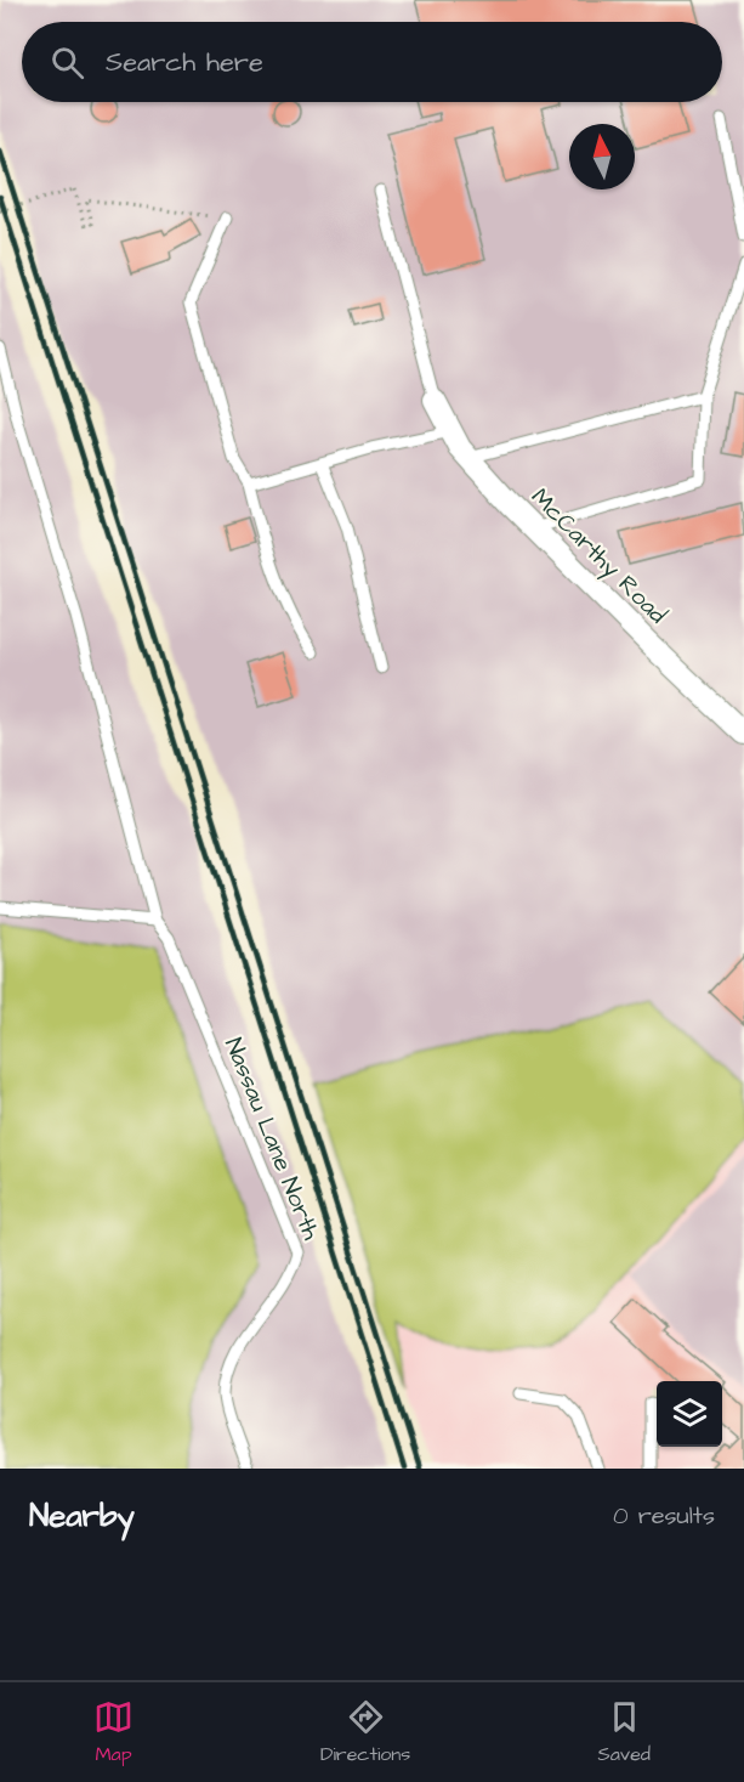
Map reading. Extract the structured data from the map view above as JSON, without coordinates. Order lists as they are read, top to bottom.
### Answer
{
  "streets": {
    "street": ["McCarthy Road"],
    "lane": ["Nassau Lane North"]
  },
  "north": "top",
  "page": {
    "search": "Search here",
    "heading": ["Nearby", "0 results"],
    "nav": ["Map", "Directions", "Saved"]
  }
}
